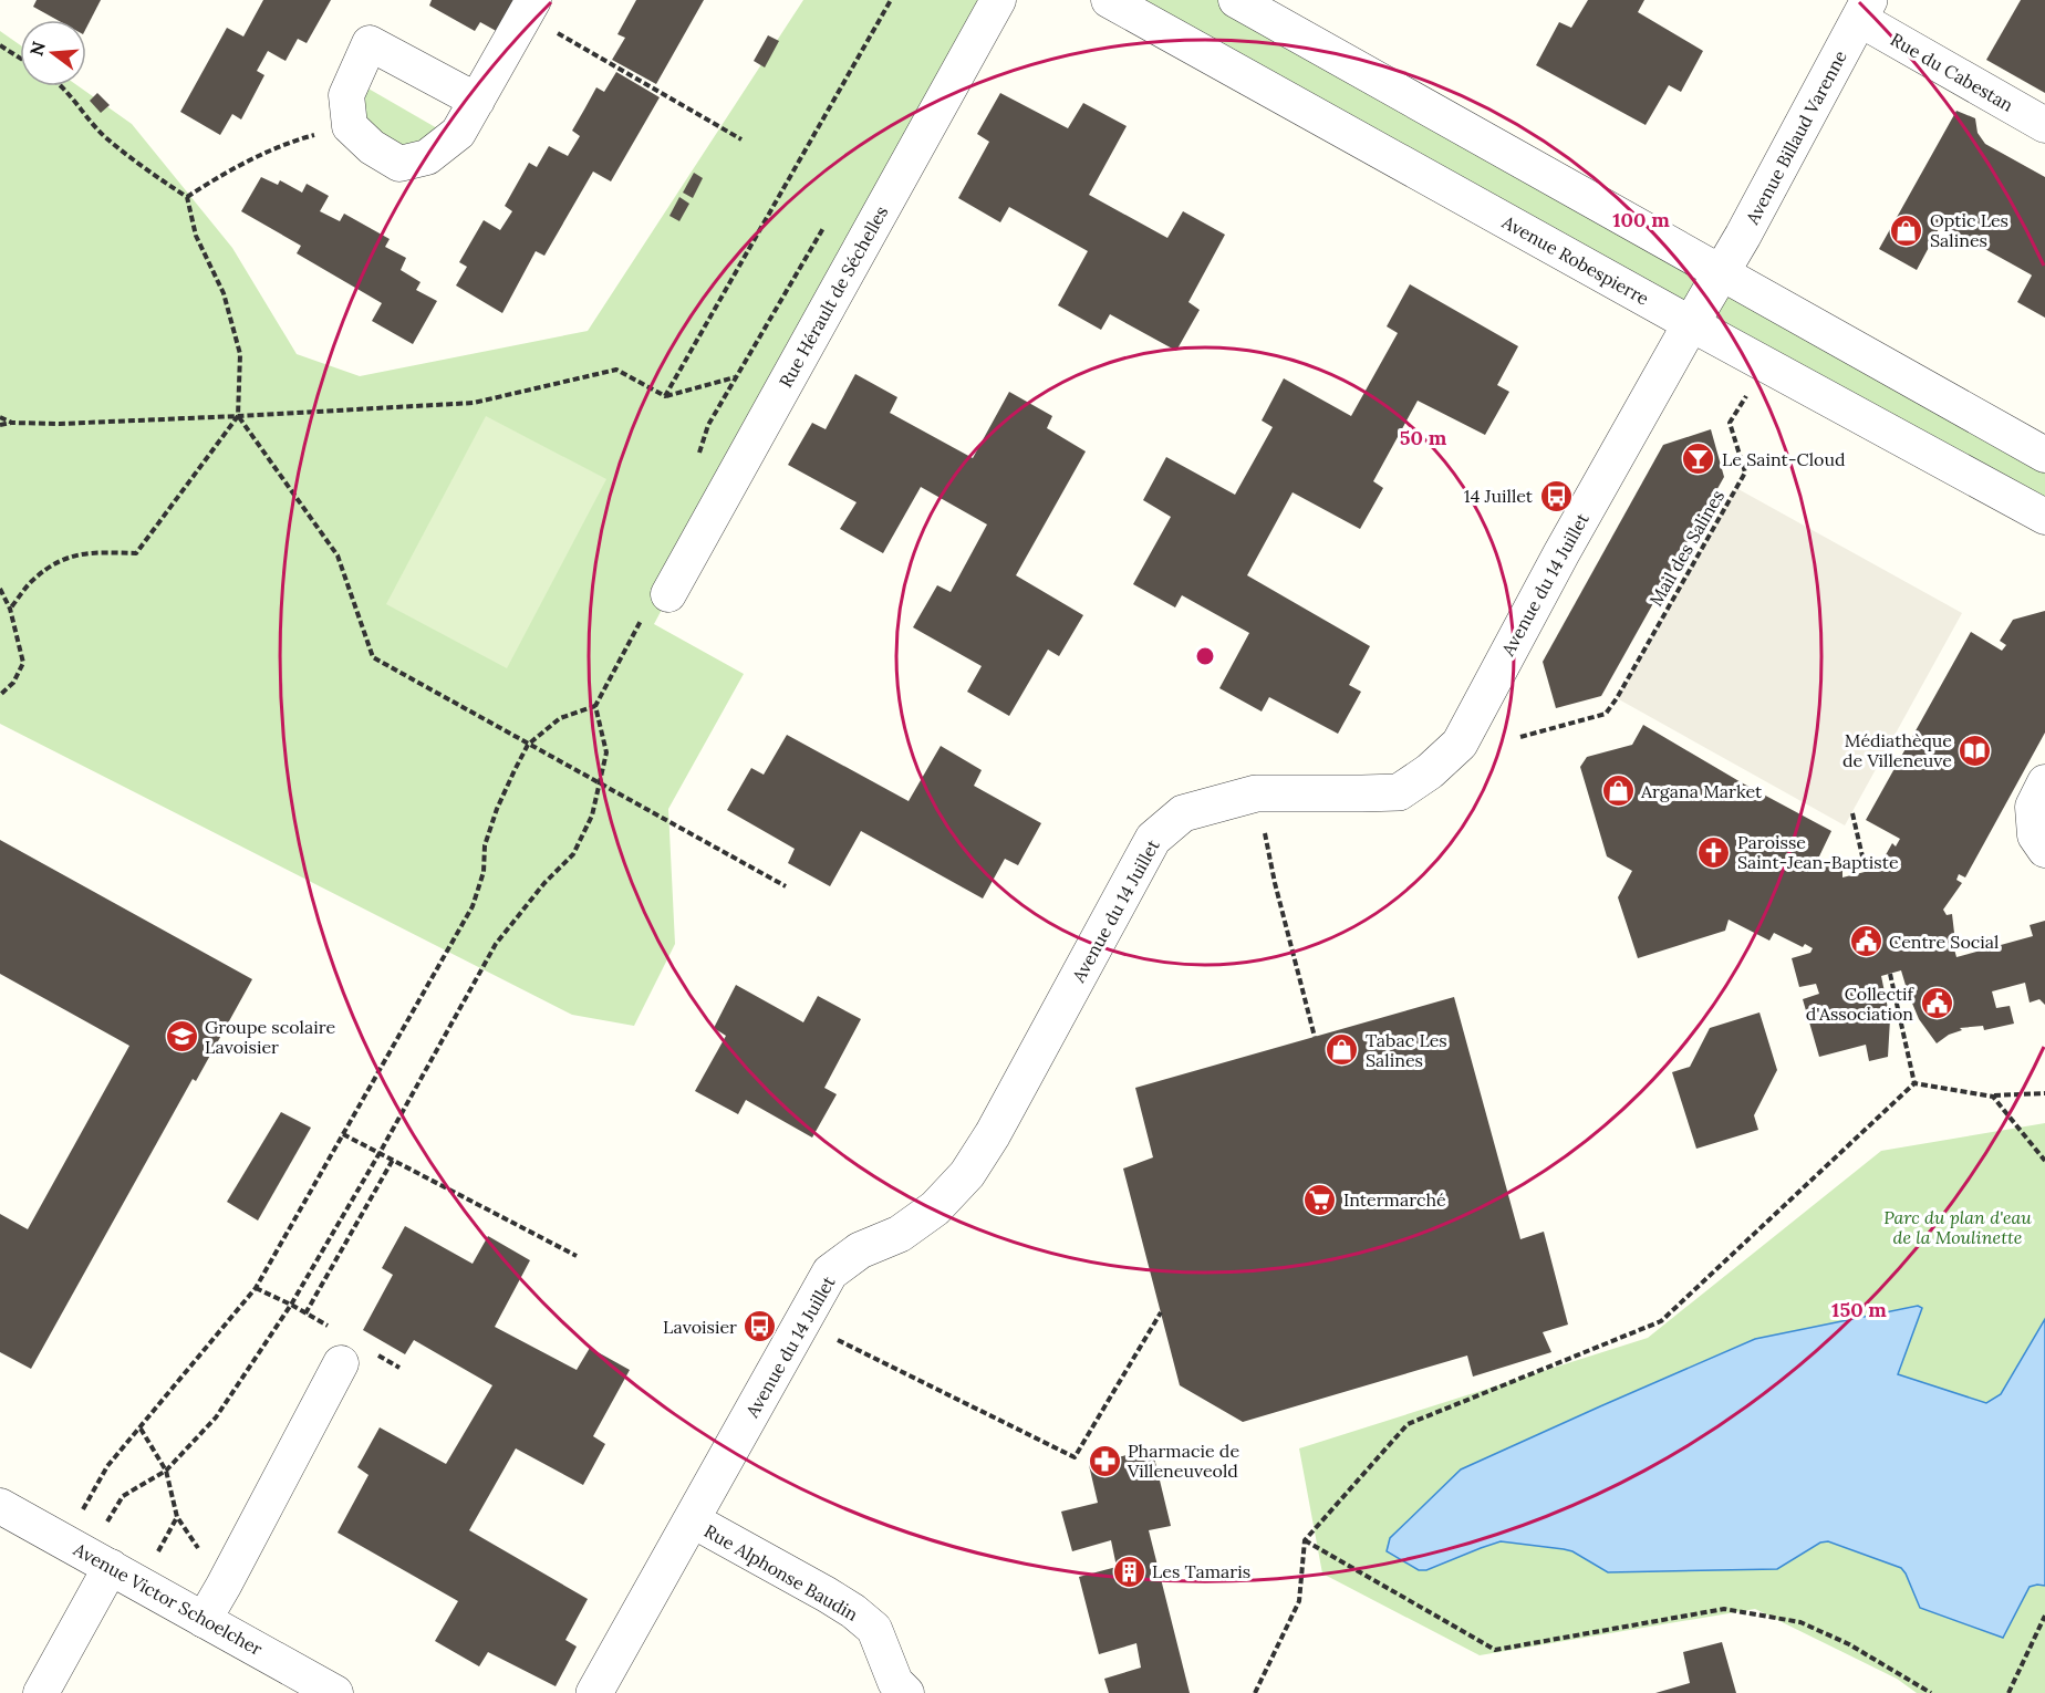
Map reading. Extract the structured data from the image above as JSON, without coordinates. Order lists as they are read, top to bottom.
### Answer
{
  "streets": {
    "street": [
      "Rue du Cabestan",
      "Avenue Billaud Varenne",
      "Avenue Robespierre",
      "Rue Hérault de Séchelles",
      "Avenue du 14 Juillet",
      "Rue Alphonse Baudin",
      "Avenue Victor Schoelcher"
    ],
    "path": ["Mail des Salines"]
  },
  "crossings": [
    ["Rue du Cabestan", "Avenue Billaud Varenne"],
    ["Avenue Billaud Varenne", "Avenue du 14 Juillet"],
    ["Avenue Robespierre", "Mail des Salines"],
    ["Avenue Robespierre", "Avenue du 14 Juillet"],
    ["Avenue du 14 Juillet", "Rue Alphonse Baudin"]
  ],
  "parks": ["Parc du plan d'eau de la Moulinette"],
  "places": {
    "shop": ["Optic Les Salines", "Argana Market", "Tabac Les Salines"],
    "bar": ["Le Saint-Cloud"],
    "bus stop": ["14 Juillet", "Lavoisier"],
    "library": ["Médiathèque de Villeneuve"],
    "church": ["Paroisse Saint-Jean-Baptiste"],
    "public building": ["Centre Social", "Collectif d'Association"],
    "school or university": ["Groupe scolaire Lavoisier"],
    "supermarket": ["Intermarché"],
    "pharmacy": ["Pharmacie de Villeneuveold"],
    "building": ["Les Tamaris"]
  },
  "north": "left",
  "rings": ["100 m", "50 m", "150 m"]
}
